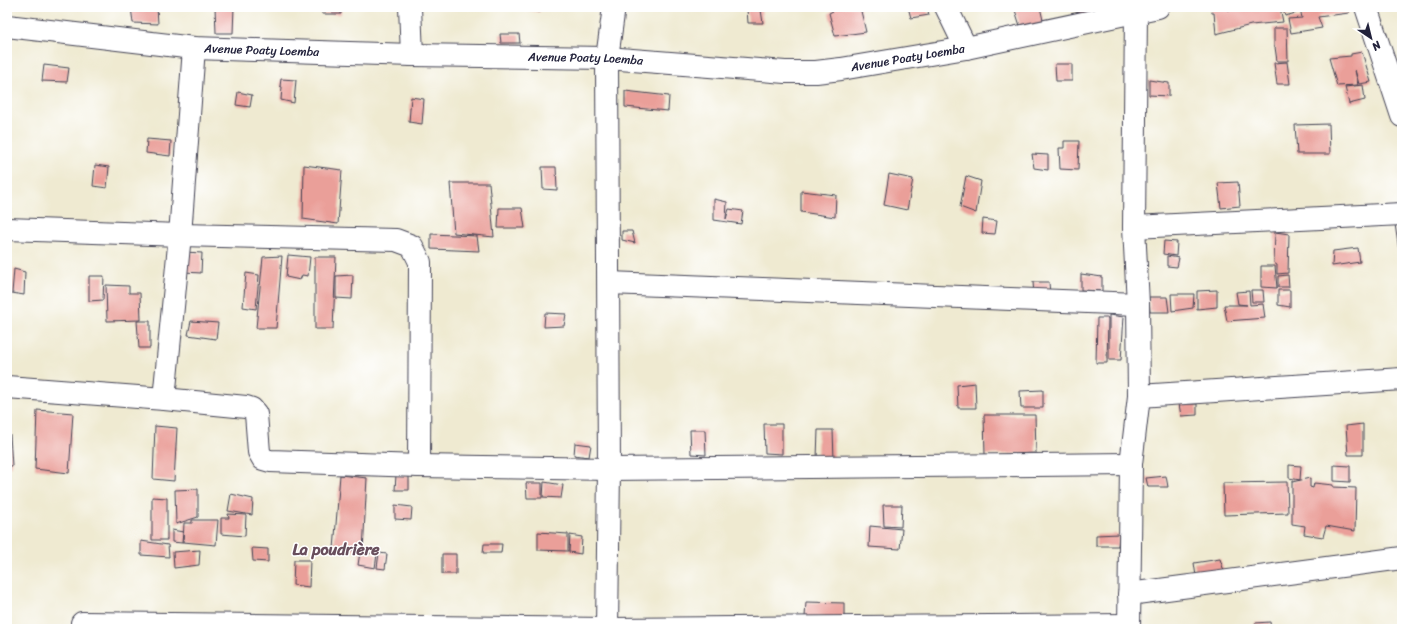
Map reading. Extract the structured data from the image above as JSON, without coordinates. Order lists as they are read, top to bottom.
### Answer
{
  "streets": {
    "street": ["Avenue Poaty Loemba"]
  },
  "districts": ["La poudrière"],
  "north": "bottom right"
}
